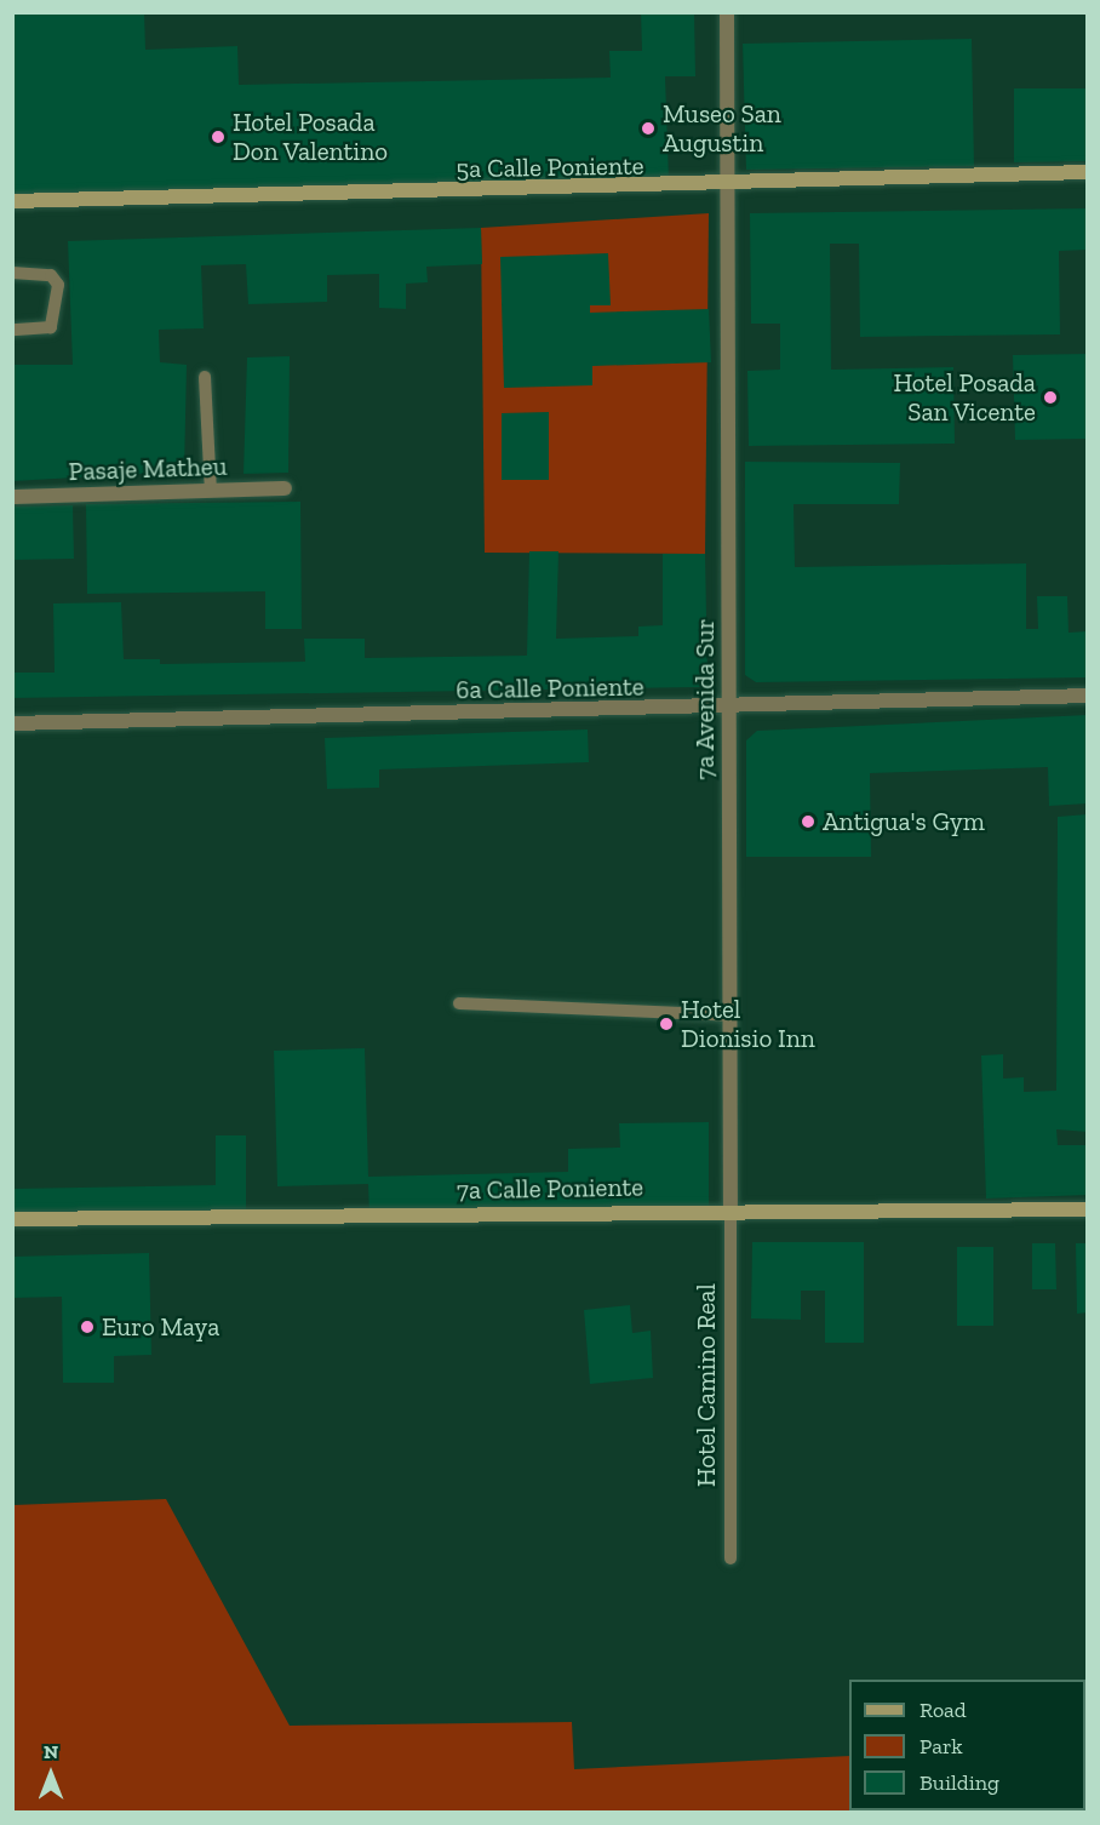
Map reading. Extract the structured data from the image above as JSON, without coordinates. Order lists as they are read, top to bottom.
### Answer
{
  "streets": {
    "main road": ["5a Calle Poniente", "7a Calle Poniente"],
    "street": ["Pasaje Matheu", "6a Calle Poniente", "7a Avenida Sur"],
    "lane": ["Hotel Camino Real"]
  },
  "crossings": [
    ["5a Calle Poniente", "7a Avenida Sur"],
    ["6a Calle Poniente", "7a Avenida Sur"],
    ["7a Avenida Sur", "7a Calle Poniente"],
    ["7a Avenida Sur", "Hotel Camino Real"],
    ["7a Calle Poniente", "Hotel Camino Real"]
  ],
  "places": [
    "Museo San Augustin",
    "Hotel Posada Don Valentino",
    "Hotel Posada San Vicente",
    "Antigua's Gym",
    "Hotel Dionisio Inn",
    "Euro Maya"
  ],
  "legend": ["Road", "Park", "Building"],
  "north": "top"
}
